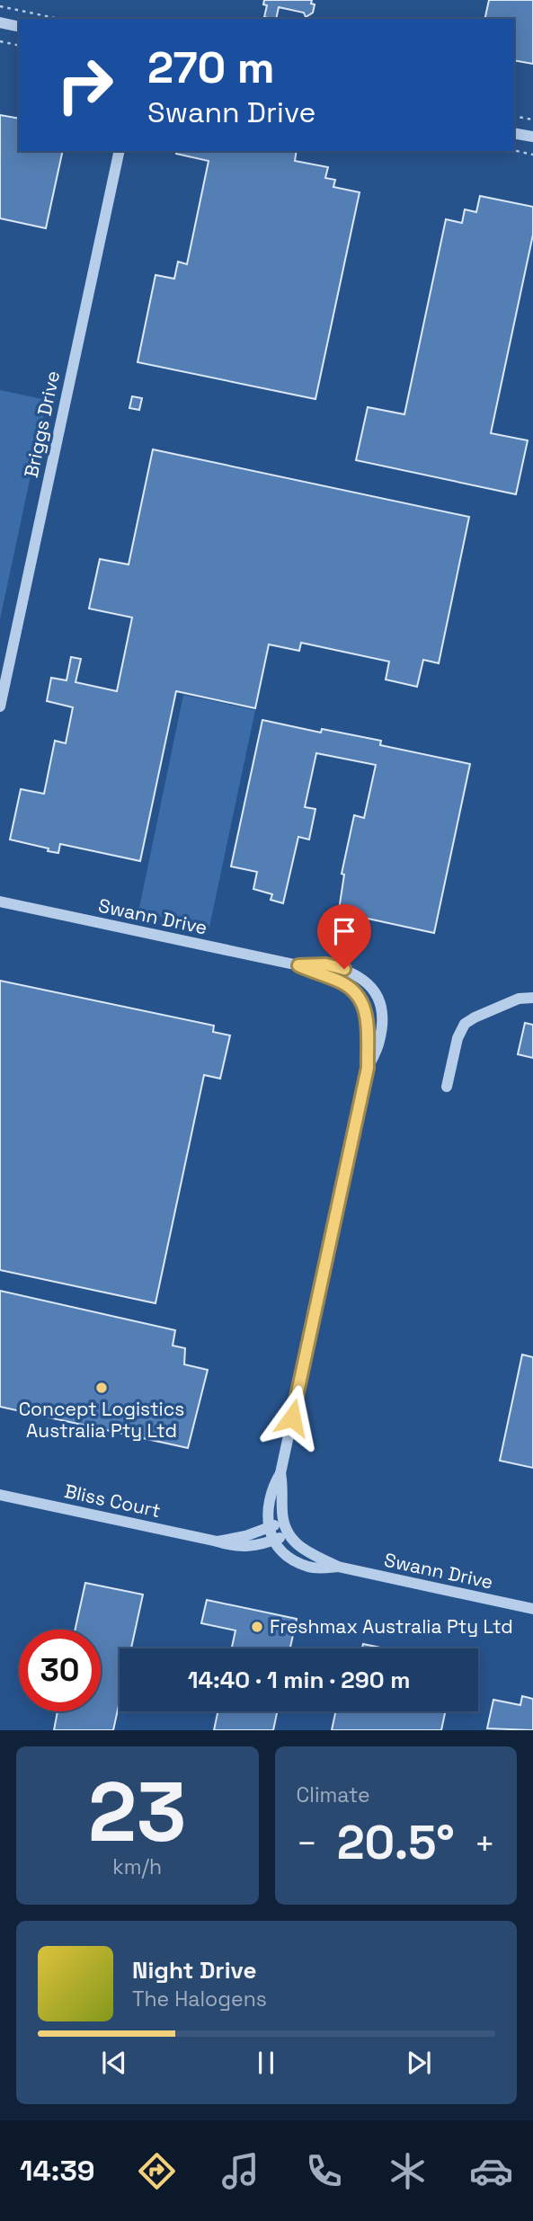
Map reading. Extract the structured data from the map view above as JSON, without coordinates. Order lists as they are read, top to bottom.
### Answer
{
  "streets": {
    "street": ["Briggs Drive", "Swann Drive", "Bliss Court"]
  },
  "crossings": [
    ["Swann Drive", "Bliss Court"]
  ],
  "places": ["Concept Logistics Australia Pty Ltd", "Freshmax Australia Pty Ltd"],
  "page": {
    "turn": ["270 m", "Swann Drive"],
    "limit": "30",
    "trip": "14:40 · 1 min · 290 m",
    "tile": [
      ["23", "km/h"],
      "Climate"
    ],
    "heat": ["−", "20.5°", "+"],
    "song": ["Night Drive", "The Halogens"],
    "tabs": "14:39"
  }
}
